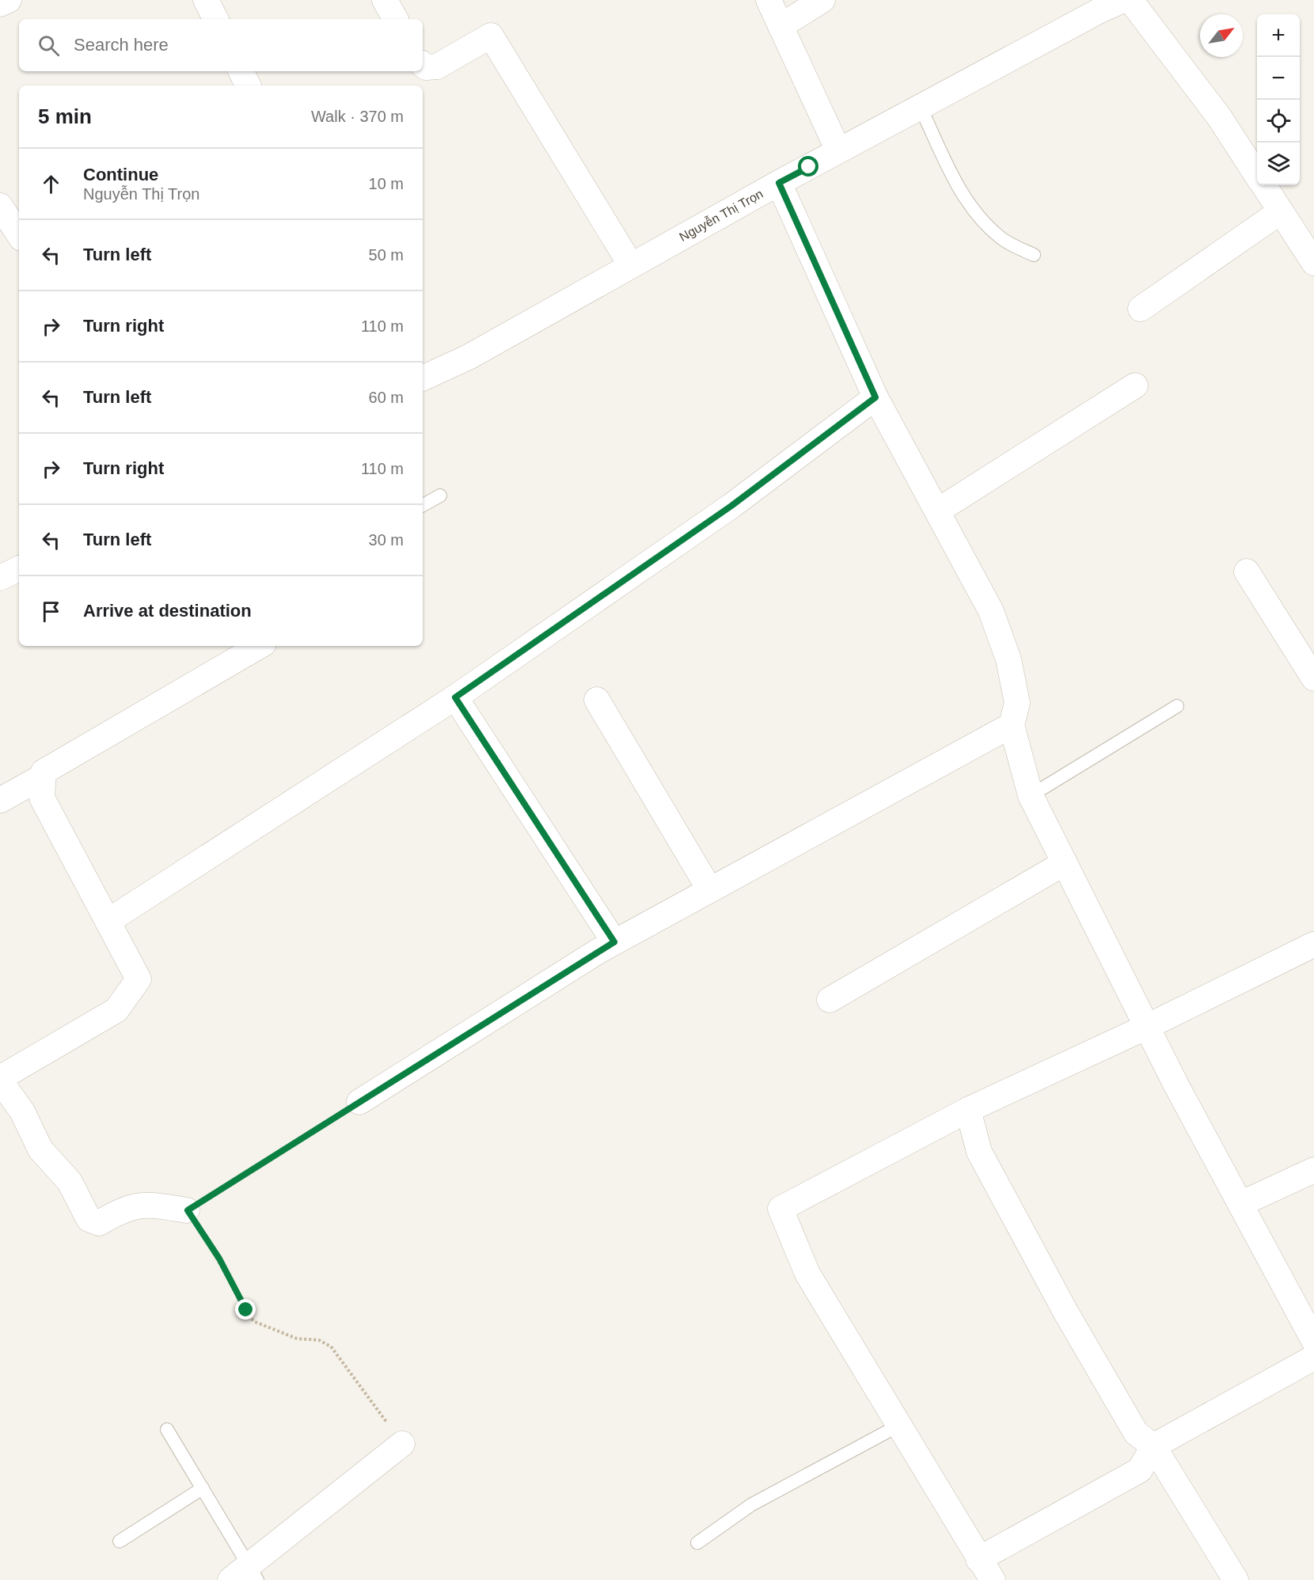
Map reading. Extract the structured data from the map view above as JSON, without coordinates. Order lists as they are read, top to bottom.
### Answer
{
  "streets": {
    "street": ["Nguyễn Thị Trọn"]
  },
  "north": "top right",
  "page": {
    "map_buttons": ["+", "−"],
    "search": "Search here",
    "heading": ["5 min", "Walk · 370 m"],
    "list": [
      ["Continue", "Nguyễn Thị Trọn", "10 m"],
      ["Turn left", "50 m"],
      ["Turn right", "110 m"],
      ["Turn left", "60 m"],
      ["Turn right", "110 m"],
      ["Turn left", "30 m"],
      "Arrive at destination"
    ]
  }
}
